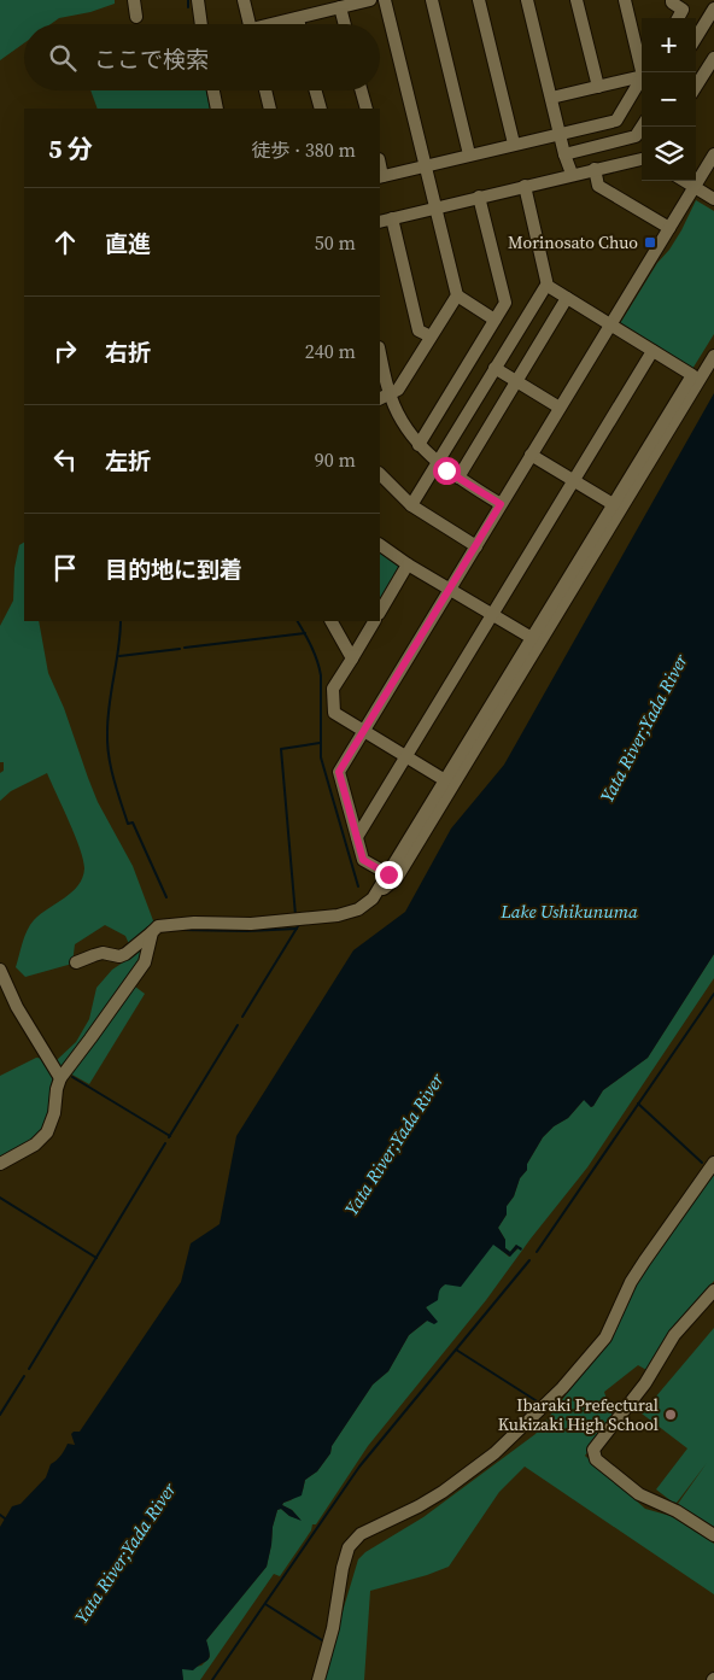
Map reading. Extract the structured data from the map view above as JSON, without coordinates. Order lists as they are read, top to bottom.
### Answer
{
  "water": ["Yata River;Yada River", "Lake Ushikunuma"],
  "places": {
    "transit": ["Morinosato Chuo"],
    "other": ["Ibaraki Prefectural Kukizaki High School"]
  },
  "page": {
    "map_buttons": ["+", "−"],
    "search": "ここで検索",
    "heading": ["5 分", "徒歩 · 380 m"],
    "list": [
      ["直進", "50 m"],
      ["右折", "240 m"],
      ["左折", "90 m"],
      "目的地に到着"
    ]
  }
}
